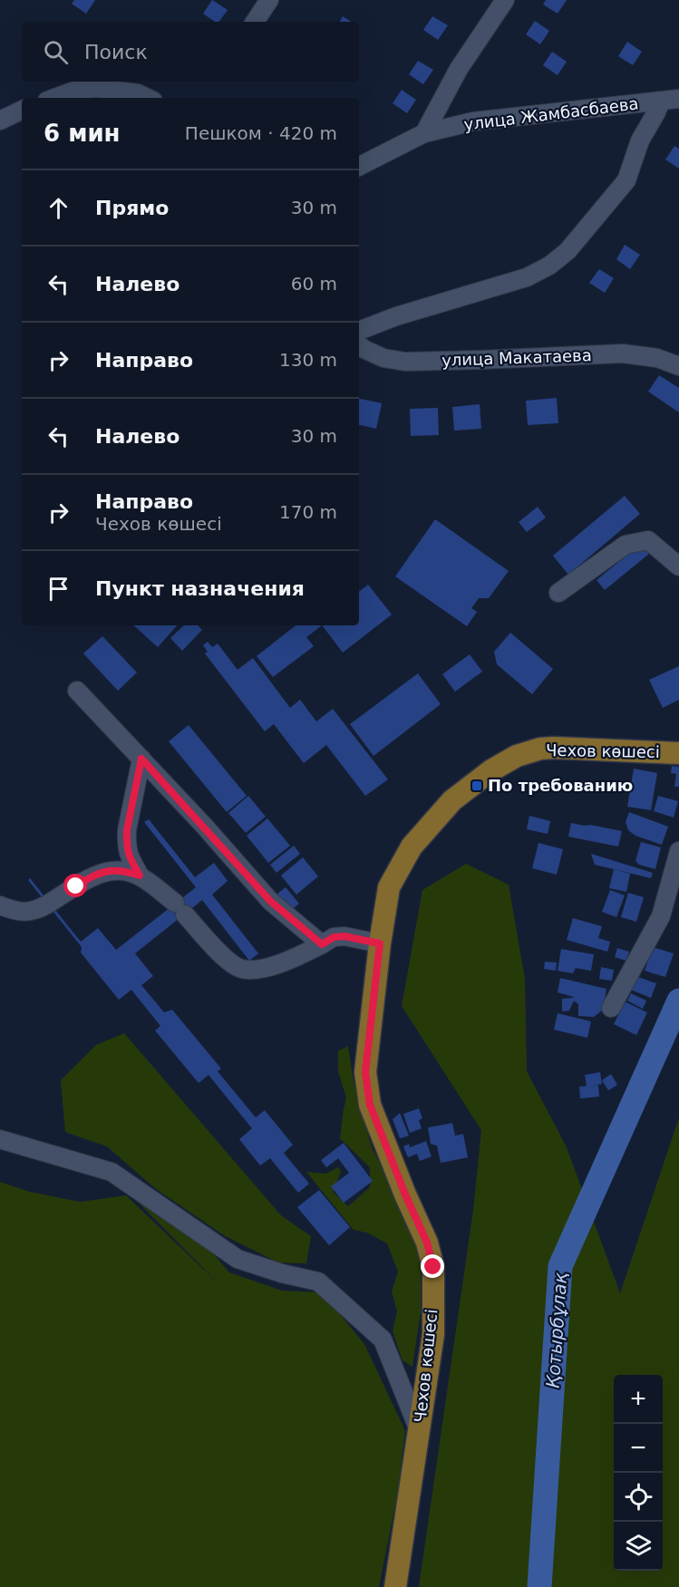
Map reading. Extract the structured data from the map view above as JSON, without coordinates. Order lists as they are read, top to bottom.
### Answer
{
  "streets": {
    "main road": ["Чехов көшесі"],
    "street": ["улица Жамбасбаева", "улица Макатаева"]
  },
  "water": ["Қотырбұлақ"],
  "places": {
    "transit": ["По требованию"]
  },
  "page": {
    "search": "Поиск",
    "heading": ["6 мин", "Пешком · 420 m"],
    "list": [
      ["Прямо", "30 m"],
      ["Налево", "60 m"],
      ["Направо", "130 m"],
      ["Налево", "30 m"],
      ["Направо", "Чехов көшесі", "170 m"],
      "Пункт назначения"
    ],
    "map_buttons": ["+", "−"]
  }
}
